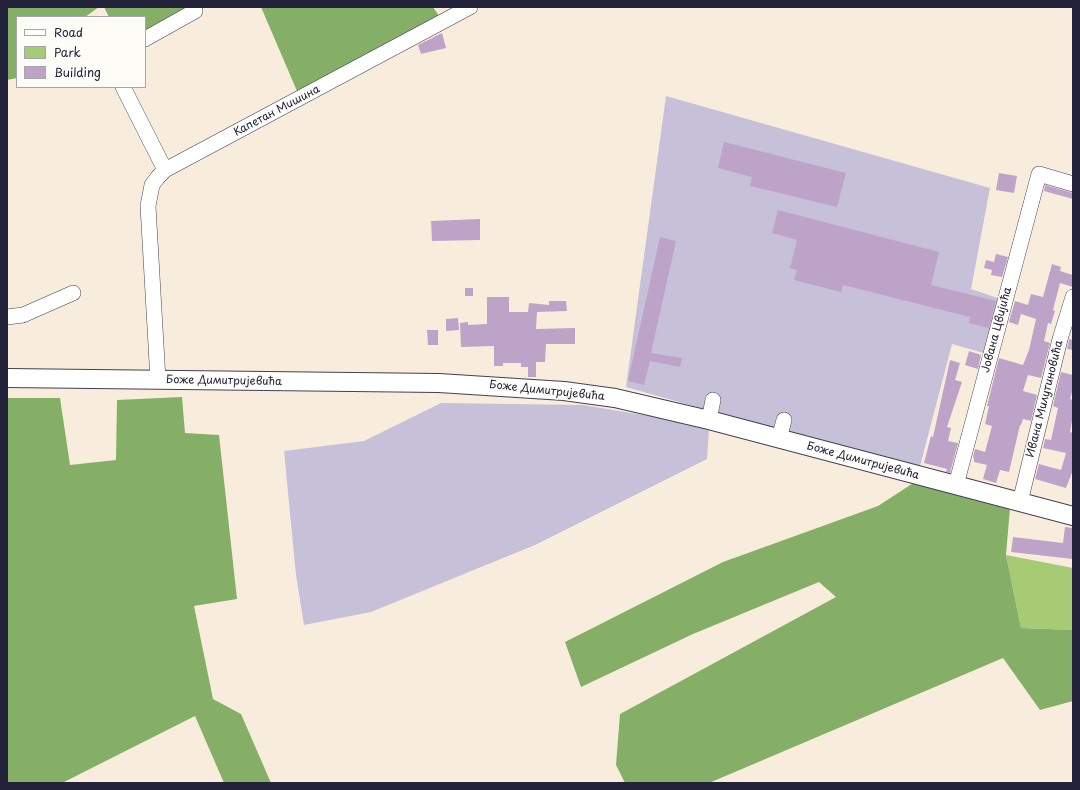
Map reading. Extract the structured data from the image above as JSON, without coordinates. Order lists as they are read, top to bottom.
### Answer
{
  "streets": {
    "main road": ["Боже Димитријевића"],
    "street": ["Капетан Мишина", "Јована Цвијића", "Ивана Милутиновића"]
  },
  "crossings": [
    ["Јована Цвијића", "Боже Димитријевића"],
    ["Боже Димитријевића", "Ивана Милутиновића"]
  ],
  "legend": ["Road", "Park", "Building"]
}
